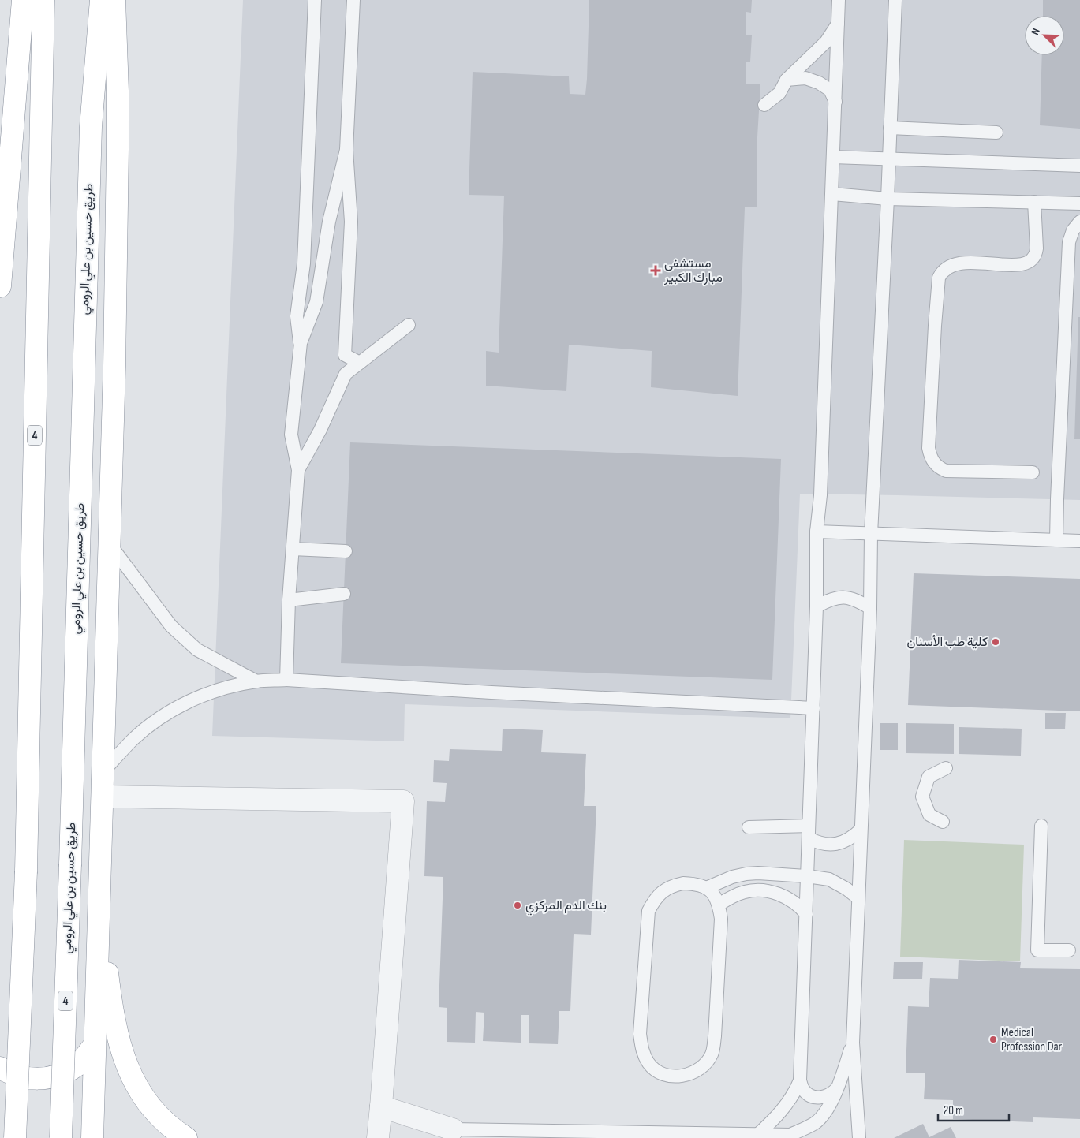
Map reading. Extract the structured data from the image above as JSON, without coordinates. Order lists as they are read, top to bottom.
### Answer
{
  "streets": {
    "highway": ["طريق حسين بن علي الرومي", "4"]
  },
  "places": {
    "health": ["مستشفى مبارك الكبير"],
    "other": ["كلية طب الأسنان", "بنك الدم المركزي", "Medical Profession Dar"]
  },
  "scale_bar": "20 m",
  "north": "top left"
}
